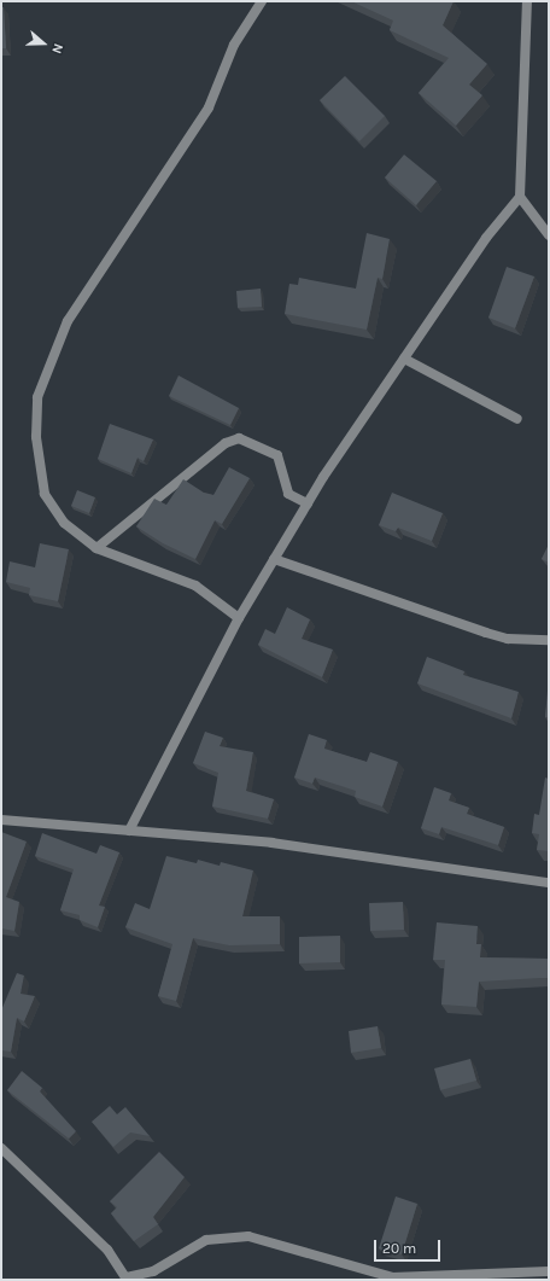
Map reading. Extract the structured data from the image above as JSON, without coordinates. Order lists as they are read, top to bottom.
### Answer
{
  "scale_bar": "20 m",
  "north": "right"
}
